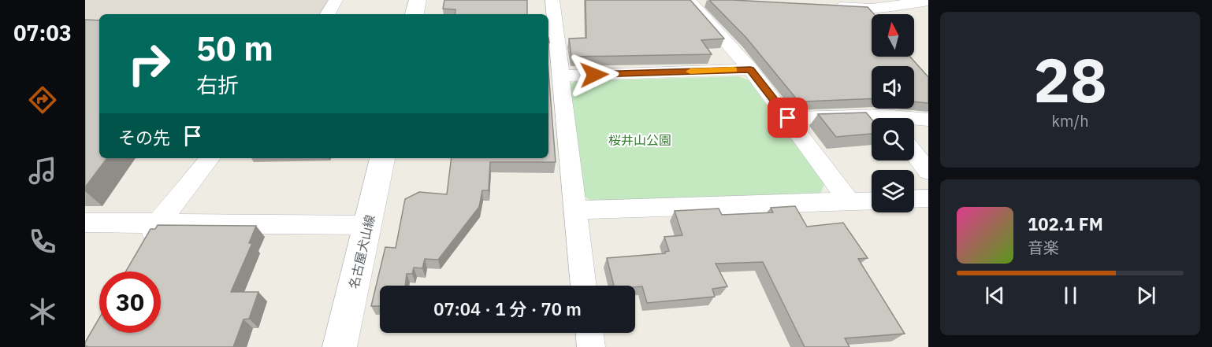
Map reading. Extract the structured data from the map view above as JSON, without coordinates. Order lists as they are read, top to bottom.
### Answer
{
  "streets": {
    "main road": ["名古屋犬山線"]
  },
  "parks": ["桜井山公園"],
  "north": "top",
  "page": {
    "tabs": "07:03",
    "tile": ["28", "km/h"],
    "turn": ["50 m", "右折"],
    "then": "その先",
    "song": ["102.1 FM", "音楽"],
    "limit": "30",
    "trip": "07:04 · 1 分 · 70 m"
  }
}
